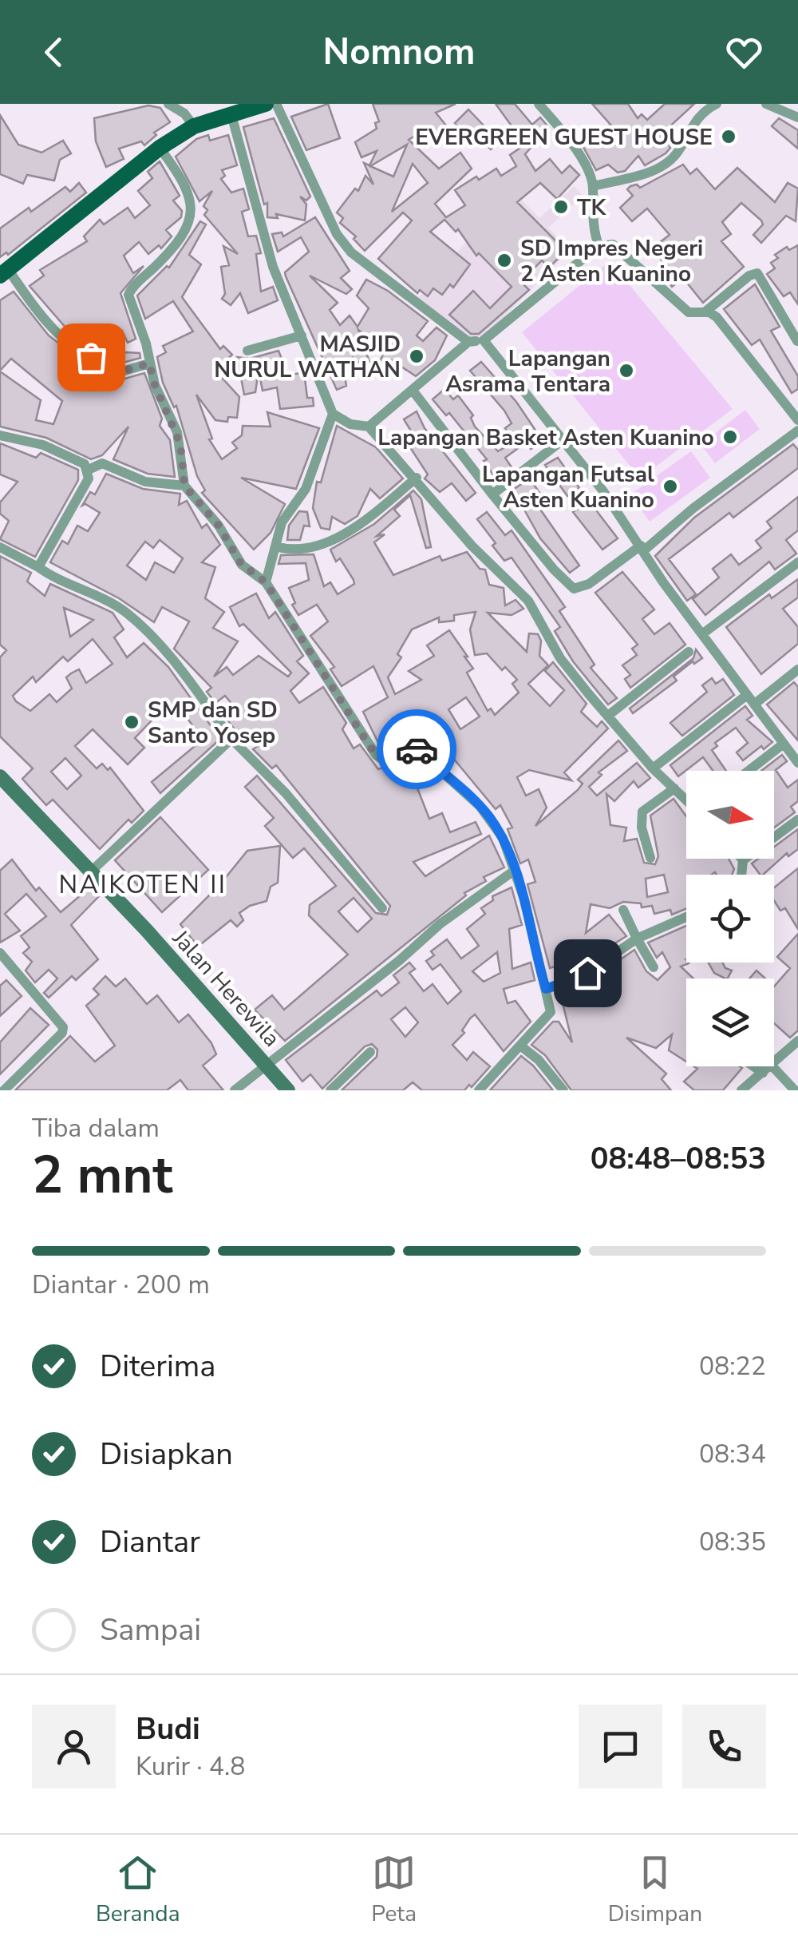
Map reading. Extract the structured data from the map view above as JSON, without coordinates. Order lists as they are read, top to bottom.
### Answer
{
  "streets": {
    "main road": ["Jalan Herewila"]
  },
  "districts": ["NAIKOTEN II"],
  "places": [
    "EVERGREEN GUEST HOUSE",
    "TK",
    "SD Impres Negeri 2 Asten Kuanino",
    "MASJID NURUL WATHAN",
    "Lapangan Asrama Tentara",
    "Lapangan Basket Asten Kuanino",
    "Lapangan Futsal Asten Kuanino",
    "SMP dan SD Santo Yosep"
  ],
  "north": "right",
  "page": {
    "header": "Nomnom",
    "heading": ["2 mnt", "Tiba dalam", "08:48–08:53"],
    "panel": ["Budi", "Kurir · 4.8"],
    "bar": "Diantar · 200 m",
    "list": [
      ["Diterima", "08:22"],
      ["Disiapkan", "08:34"],
      ["Diantar", "08:35"],
      "Sampai"
    ],
    "tabs": ["Beranda", "Peta", "Disimpan"]
  }
}
